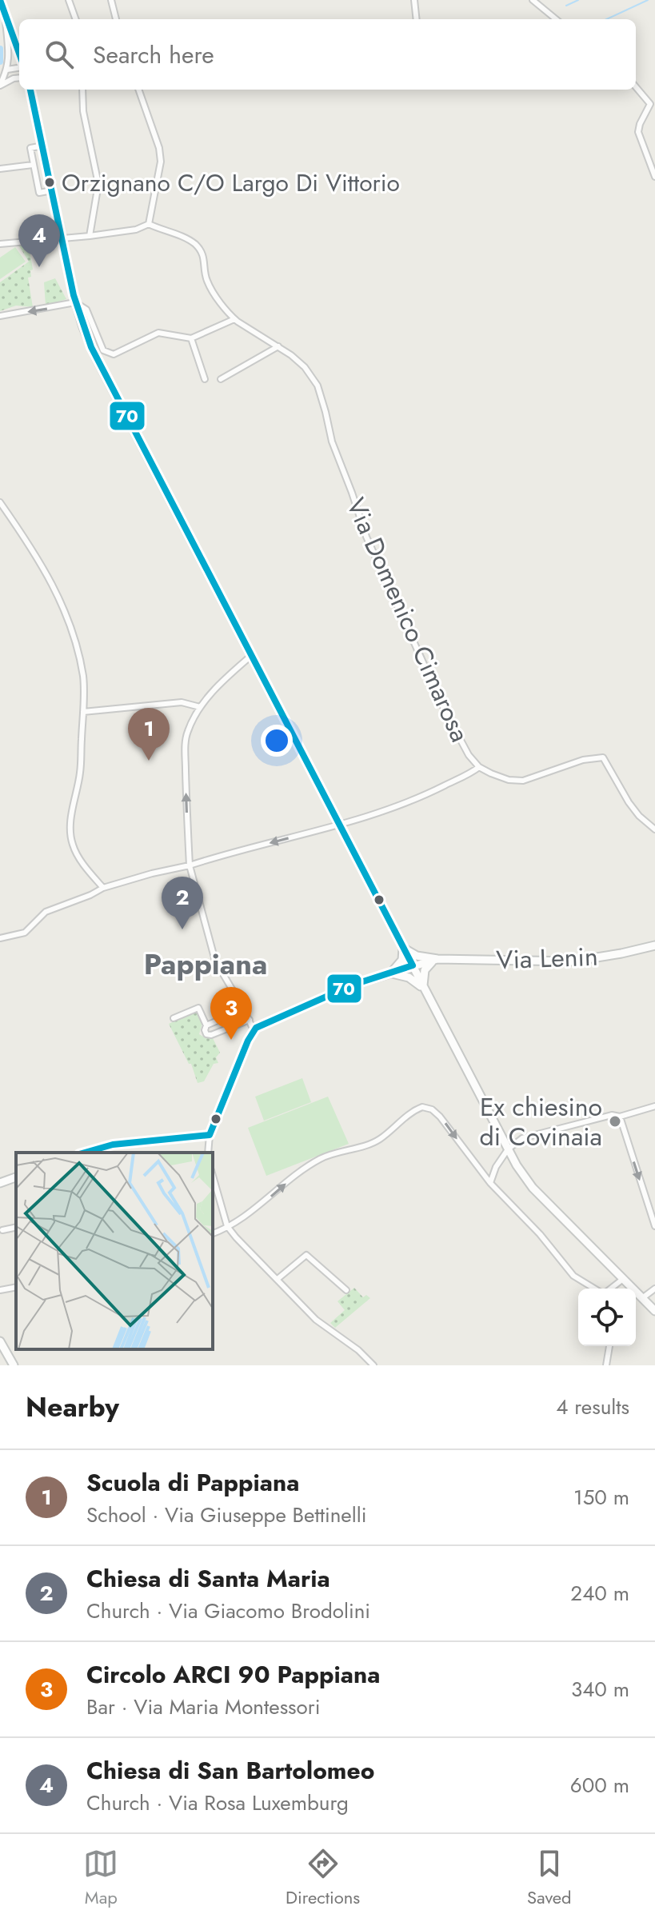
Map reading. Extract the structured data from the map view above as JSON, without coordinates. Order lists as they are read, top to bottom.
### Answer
{
  "streets": {
    "main road": ["Via Lenin"],
    "street": ["Via Domenico Cimarosa"]
  },
  "districts": ["Pappiana"],
  "places": ["Orzignano C/O Largo Di Vittorio", "Ex chiesino di Covinaia"],
  "lines": ["transit line 70"],
  "page": {
    "search": "Search here",
    "pins": [
      "4",
      "1",
      "2",
      "3"
    ],
    "heading": ["Nearby", "4 results"],
    "list": [
      {
        "mark": "1",
        "name": "Scuola di Pappiana",
        "note": "School · Via Giuseppe Bettinelli",
        "value": "150 m"
      },
      {
        "mark": "2",
        "name": "Chiesa di Santa Maria",
        "note": "Church · Via Giacomo Brodolini",
        "value": "240 m"
      },
      {
        "mark": "3",
        "name": "Circolo ARCI 90 Pappiana",
        "note": "Bar · Via Maria Montessori",
        "value": "340 m"
      },
      {
        "mark": "4",
        "name": "Chiesa di San Bartolomeo",
        "note": "Church · Via Rosa Luxemburg",
        "value": "600 m"
      }
    ],
    "nav": ["Map", "Directions", "Saved"]
  }
}
